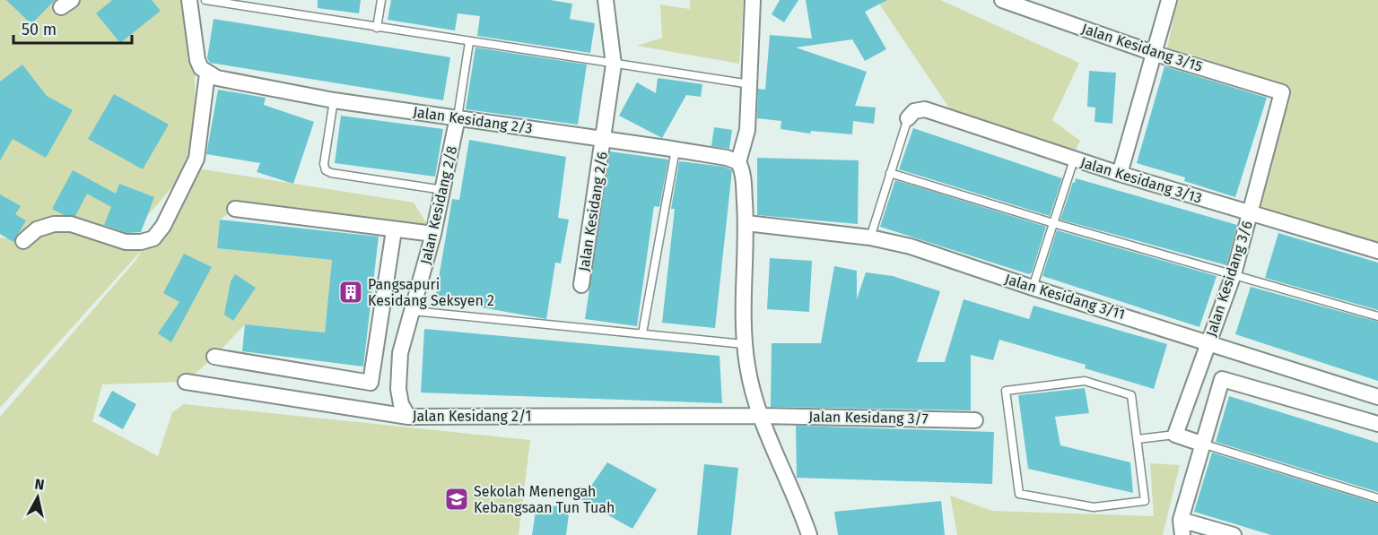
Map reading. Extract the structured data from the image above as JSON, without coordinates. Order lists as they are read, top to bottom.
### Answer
{
  "streets": {
    "street": [
      "Jalan Kesidang 3/15",
      "Jalan Kesidang 2/3",
      "Jalan Kesidang 3/13",
      "Jalan Kesidang 2/8",
      "Jalan Kesidang 2/6",
      "Jalan Kesidang 3/6",
      "Jalan Kesidang 3/11",
      "Jalan Kesidang 2/1",
      "Jalan Kesidang 3/7"
    ]
  },
  "crossings": [
    ["Jalan Kesidang 3/15", "Jalan Kesidang 3/6"],
    ["Jalan Kesidang 2/3", "Jalan Kesidang 2/8"],
    ["Jalan Kesidang 2/3", "Jalan Kesidang 2/6"],
    ["Jalan Kesidang 3/13", "Jalan Kesidang 3/6"],
    ["Jalan Kesidang 2/8", "Jalan Kesidang 2/1"],
    ["Jalan Kesidang 3/6", "Jalan Kesidang 3/11"],
    ["Jalan Kesidang 2/1", "Jalan Kesidang 3/7"]
  ],
  "places": {
    "building": ["Pangsapuri Kesidang Seksyen 2"],
    "school or university": ["Sekolah Menengah Kebangsaan Tun Tuah"]
  },
  "scale_bar": "50 m",
  "north": "top"
}
